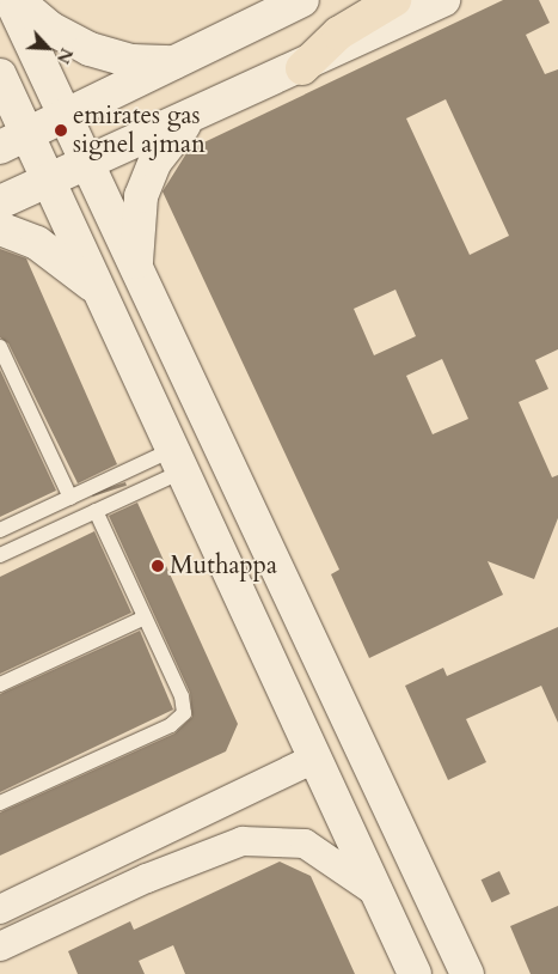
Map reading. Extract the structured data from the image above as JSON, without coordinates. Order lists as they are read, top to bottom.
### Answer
{
  "places": ["emirates gas signel ajman", "Muthappa"],
  "north": "bottom right"
}
